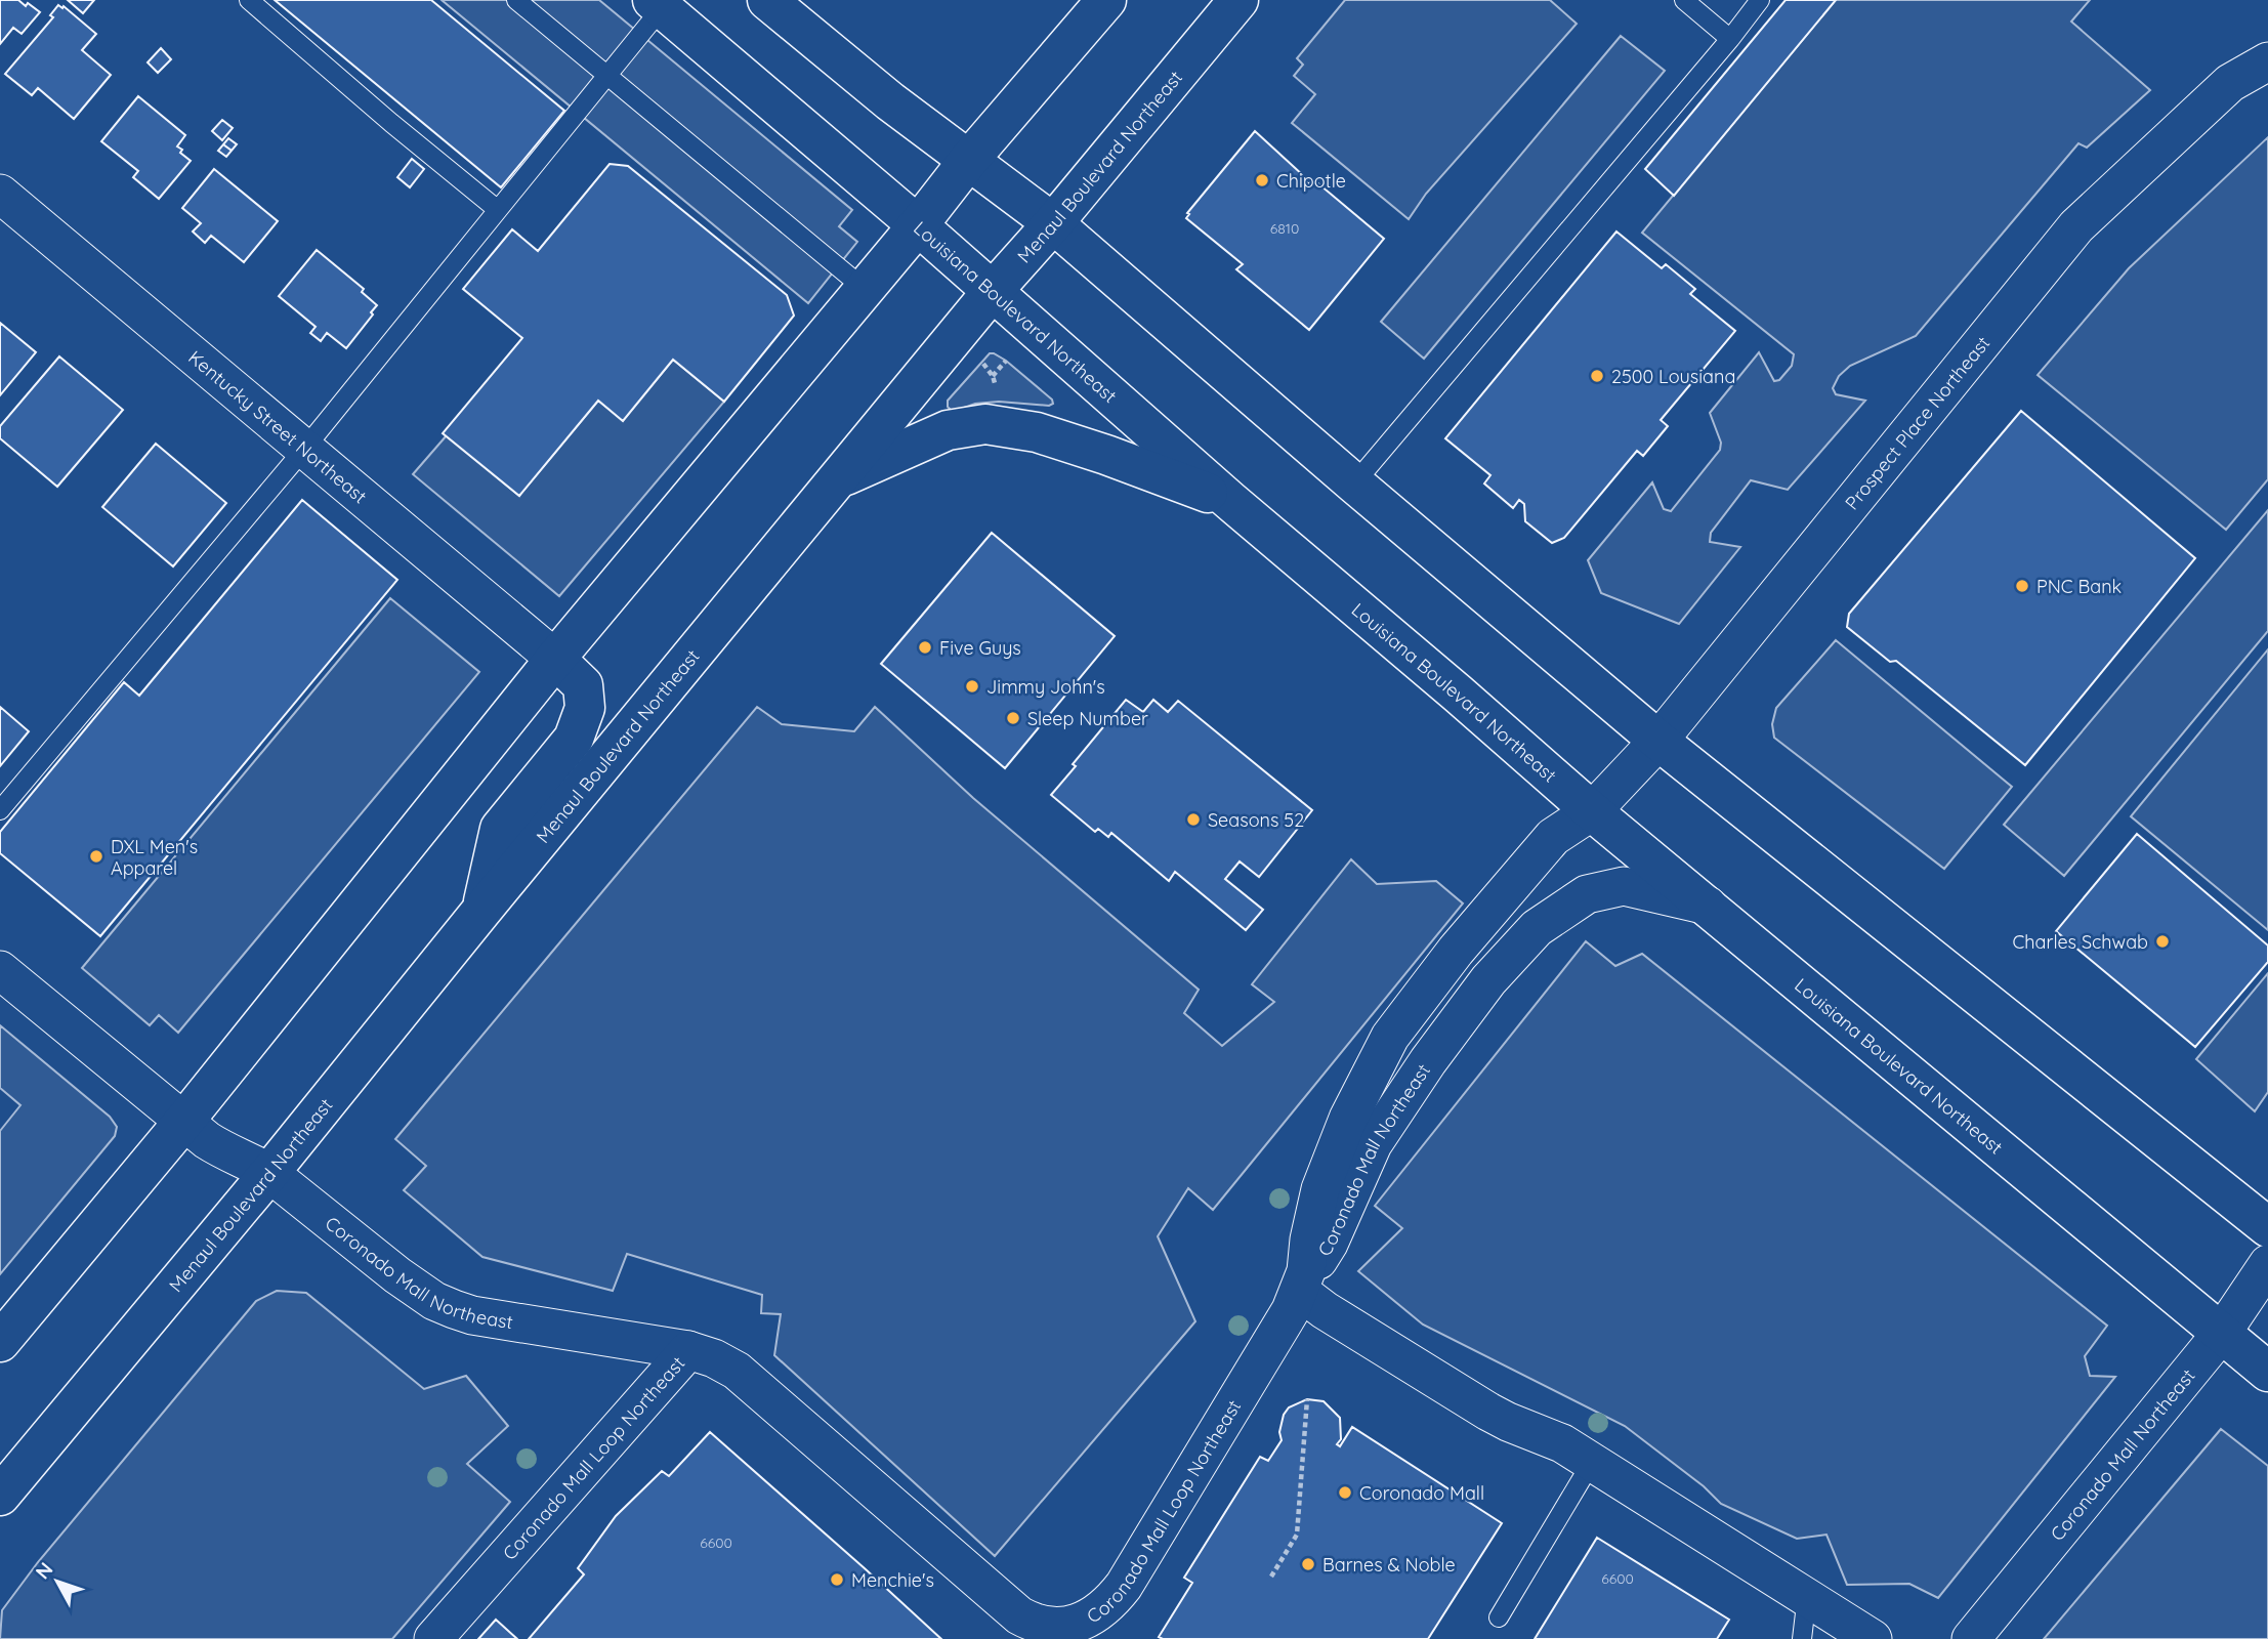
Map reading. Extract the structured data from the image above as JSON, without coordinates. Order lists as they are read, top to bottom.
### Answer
{
  "streets": {
    "main road": ["Menaul Boulevard Northeast", "Louisiana Boulevard Northeast"],
    "street": [
      "Prospect Place Northeast",
      "Kentucky Street Northeast",
      "Coronado Mall Northeast",
      "Coronado Mall Loop Northeast"
    ]
  },
  "crossings": [
    ["Menaul Boulevard Northeast", "Louisiana Boulevard Northeast"],
    ["Menaul Boulevard Northeast", "Coronado Mall Northeast"],
    ["Louisiana Boulevard Northeast", "Prospect Place Northeast"],
    ["Louisiana Boulevard Northeast", "Coronado Mall Northeast"],
    ["Prospect Place Northeast", "Coronado Mall Northeast"],
    ["Coronado Mall Northeast", "Coronado Mall Loop Northeast"]
  ],
  "places": [
    "Chipotle",
    "2500 Lousiana",
    "PNC Bank",
    "Five Guys",
    "Jimmy John's",
    "Sleep Number",
    "Seasons 52",
    "DXL Men's Apparel",
    "Charles Schwab",
    "Coronado Mall",
    "Barnes & Noble",
    "Menchie's"
  ],
  "house_numbers": ["6810", "6600", "6600"],
  "north": "top left"
}
